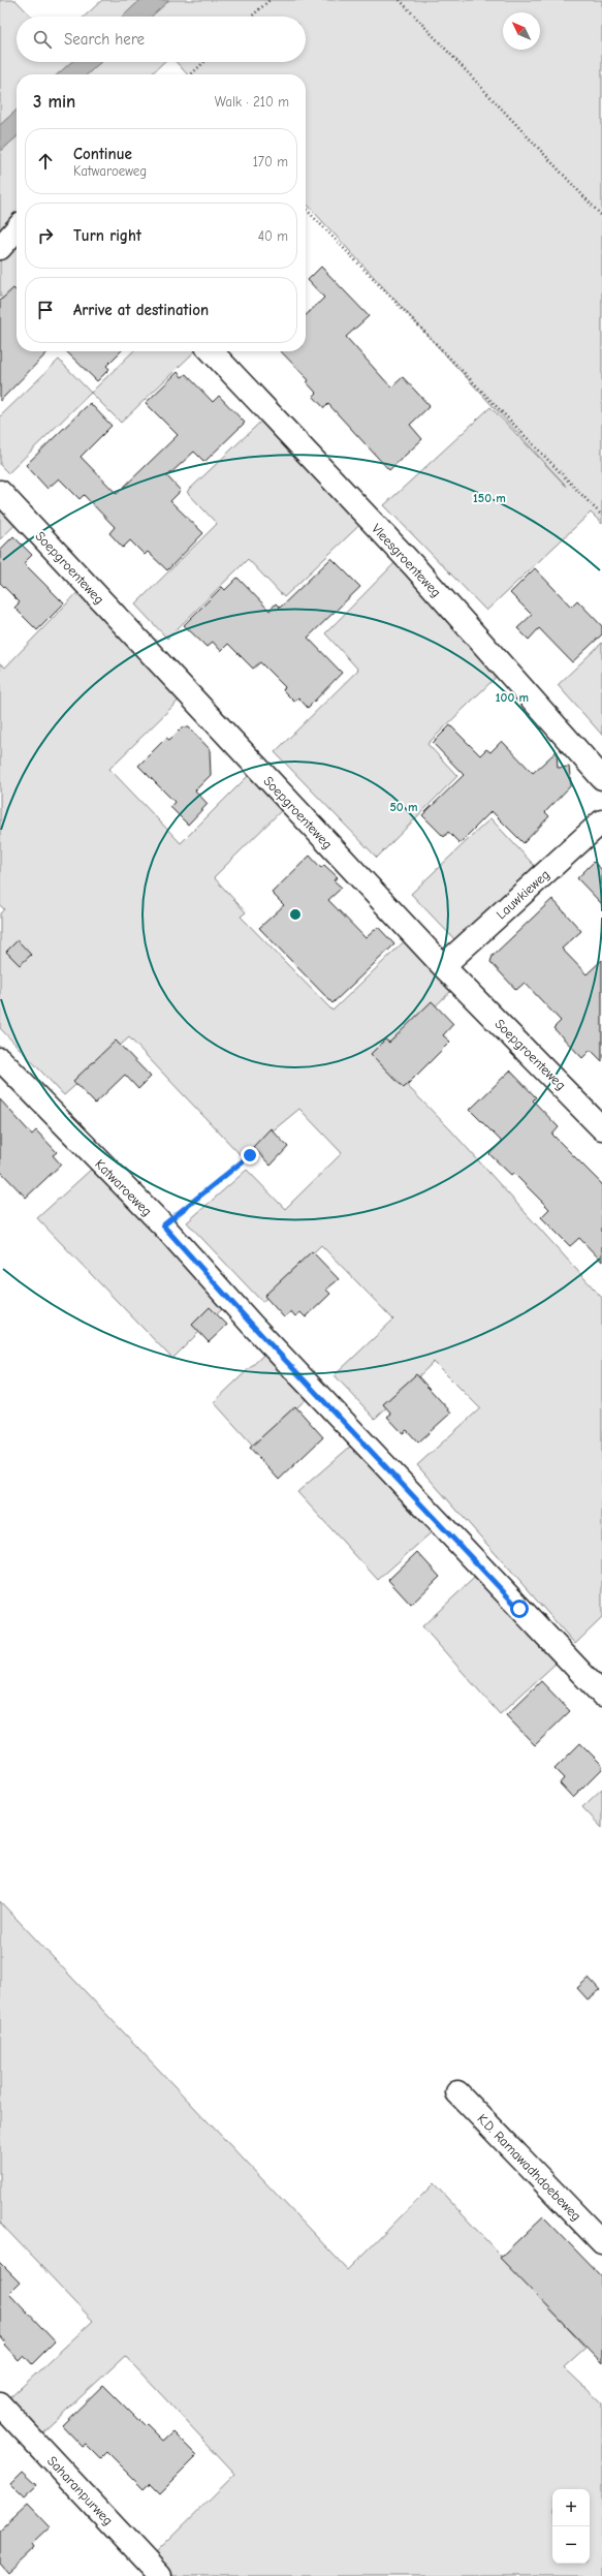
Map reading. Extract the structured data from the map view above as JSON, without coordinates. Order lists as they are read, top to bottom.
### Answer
{
  "streets": {
    "street": [
      "Vleesgroenteweg",
      "Soepgroenteweg",
      "Lauwkieweg",
      "Katwaroeweg",
      "K.D. Ramawadhdoebeweg",
      "Saharanpurweg"
    ]
  },
  "crossings": [
    ["Soepgroenteweg", "Lauwkieweg"]
  ],
  "north": "top left",
  "page": {
    "search": "Search here",
    "heading": ["3 min", "Walk · 210 m"],
    "list": [
      ["Continue", "Katwaroeweg", "170 m"],
      ["Turn right", "40 m"],
      "Arrive at destination"
    ],
    "map_buttons": ["+", "−"]
  },
  "rings": ["150 m", "100 m", "50 m"]
}
